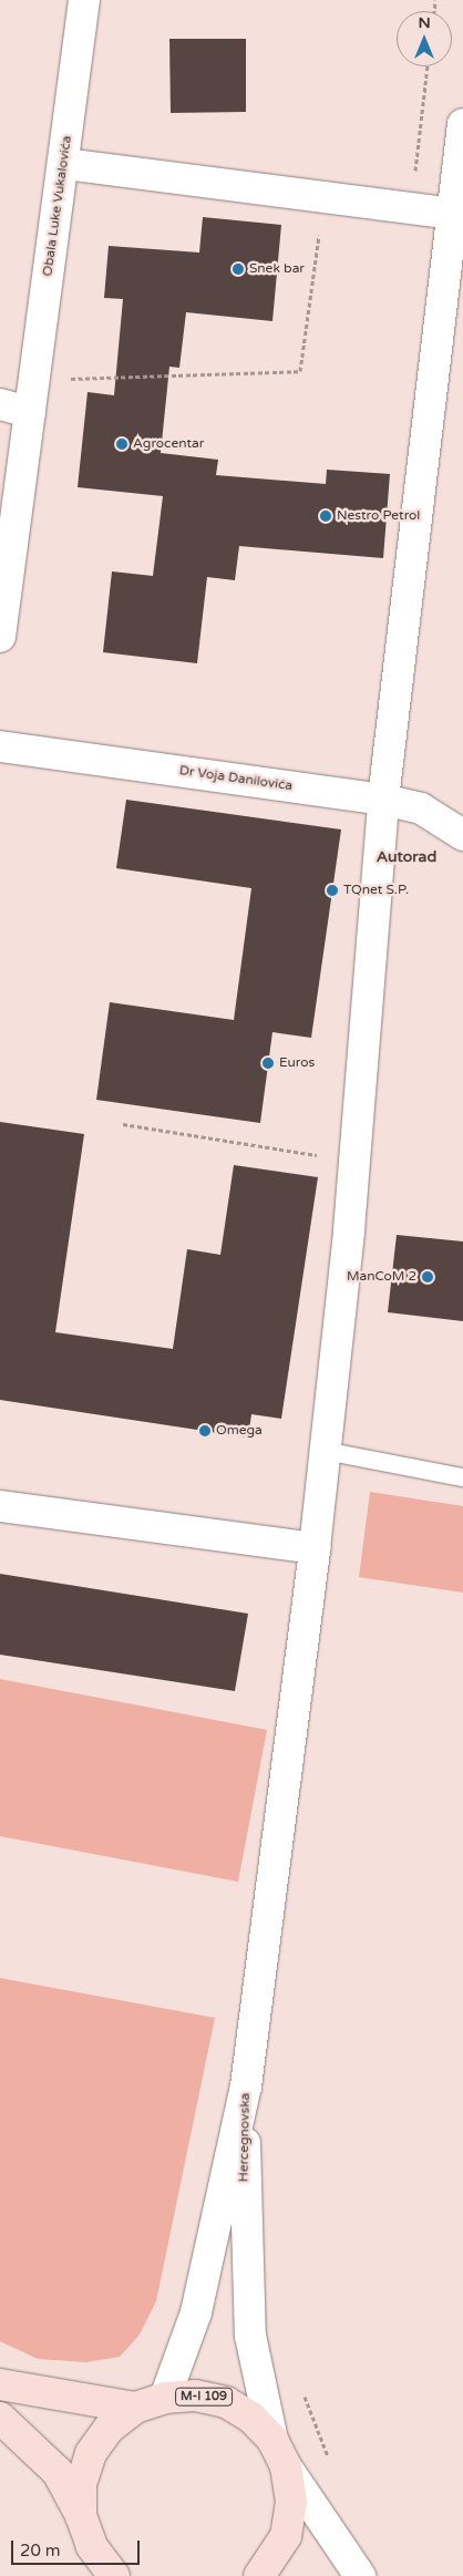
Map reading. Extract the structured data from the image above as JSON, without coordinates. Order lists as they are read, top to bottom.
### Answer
{
  "streets": {
    "main road": ["M-I 109"],
    "street": ["Obala Luke Vukalovića", "Dr Voja Danilovića", "Hercegnovska"]
  },
  "crossings": [
    ["Hercegnovska", "M-I 109"]
  ],
  "districts": ["Autorad"],
  "places": [
    "Snek bar",
    "Agrocentar",
    "Nestro Petrol",
    "TQnet S.P.",
    "Euros",
    "ManCoM 2",
    "Omega"
  ],
  "scale_bar": "20 m",
  "north": "top"
}
